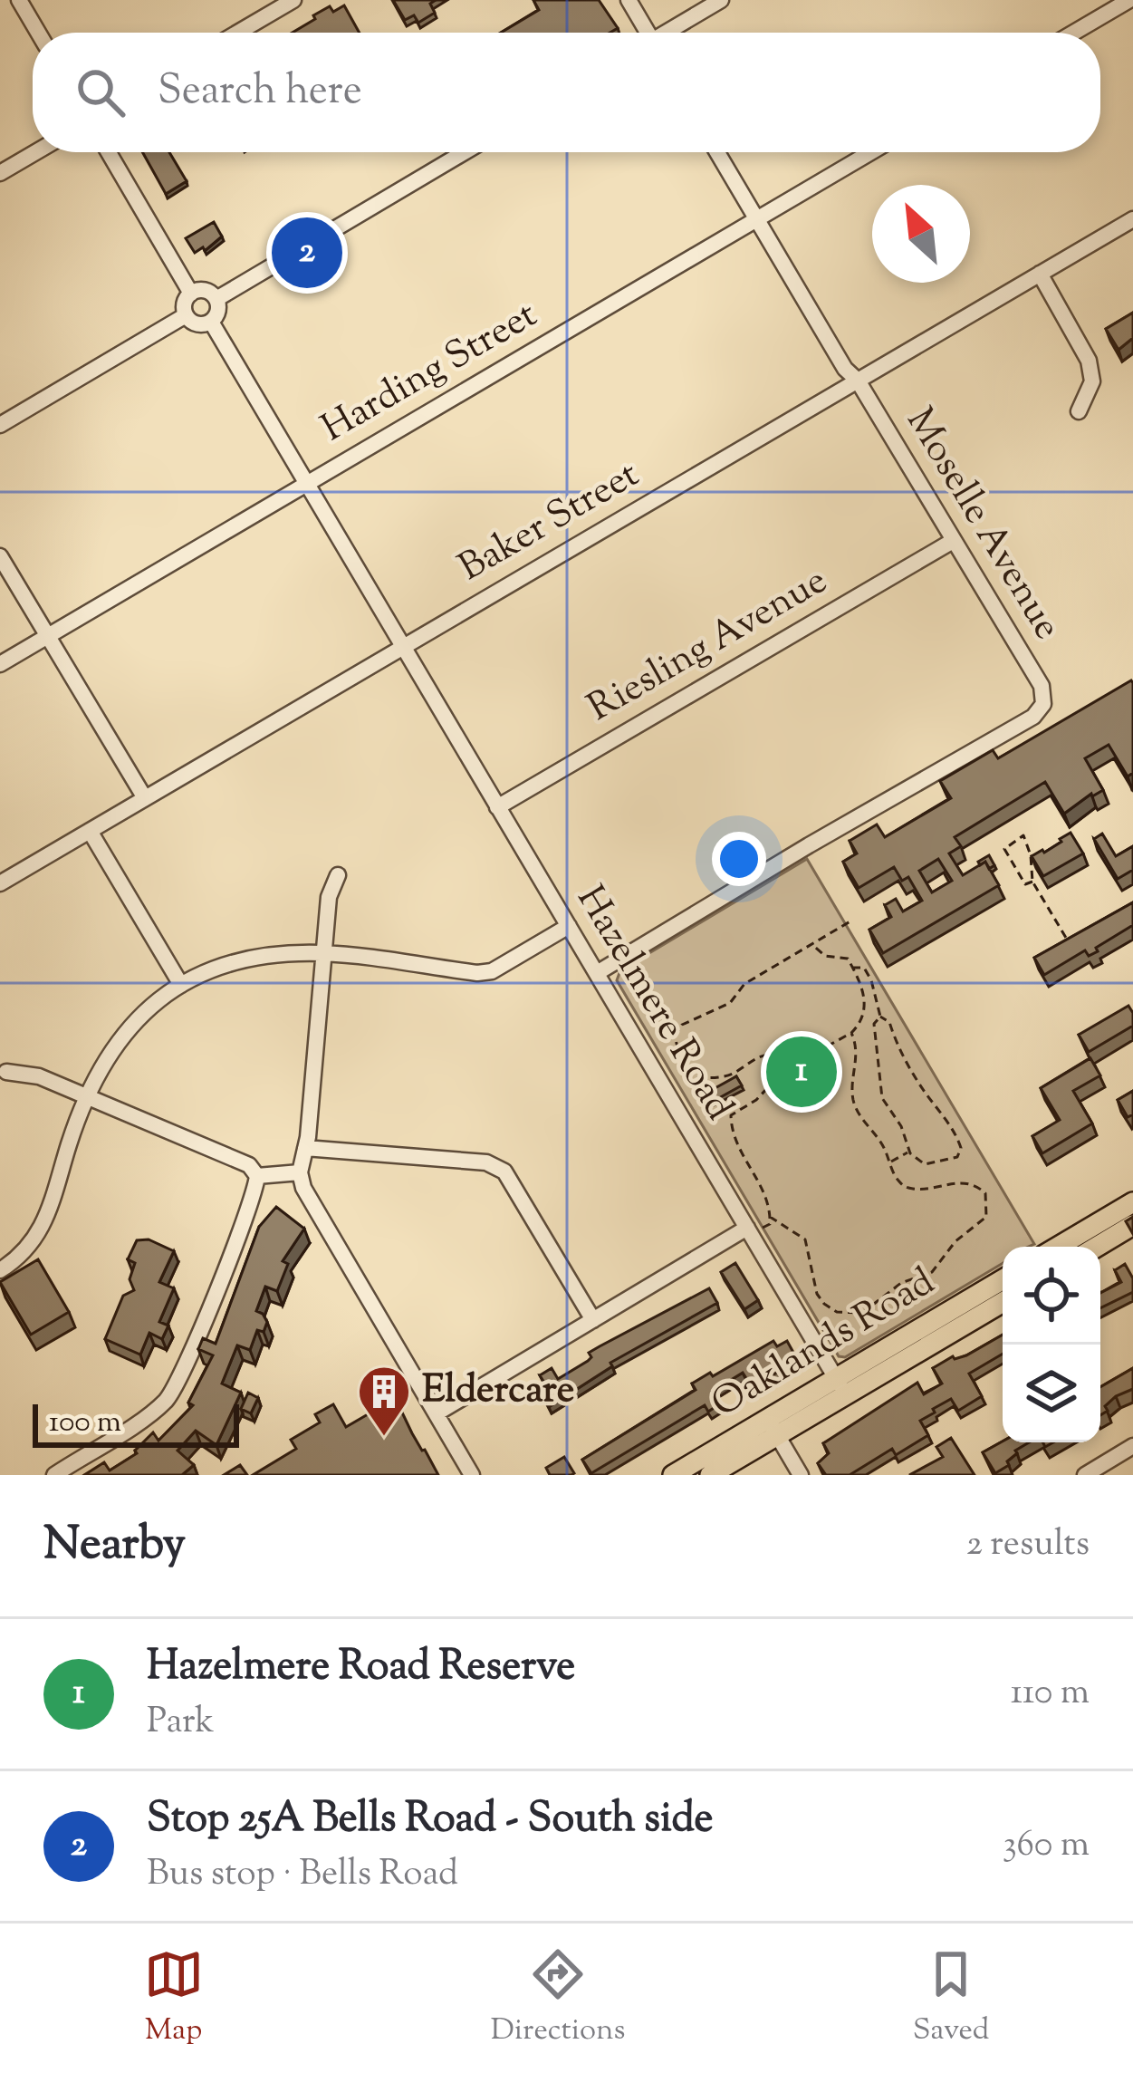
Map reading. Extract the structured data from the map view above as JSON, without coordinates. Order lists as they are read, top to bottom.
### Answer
{
  "streets": {
    "main road": ["Oaklands Road"],
    "street": [
      "Harding Street",
      "Baker Street",
      "Moselle Avenue",
      "Riesling Avenue",
      "Hazelmere Road"
    ]
  },
  "crossings": [
    ["Harding Street", "Moselle Avenue"],
    ["Harding Street", "Hazelmere Road"],
    ["Baker Street", "Moselle Avenue"],
    ["Baker Street", "Hazelmere Road"],
    ["Moselle Avenue", "Riesling Avenue"],
    ["Moselle Avenue", "Hazelmere Road"],
    ["Riesling Avenue", "Hazelmere Road"],
    ["Hazelmere Road", "Oaklands Road"]
  ],
  "places": {
    "building": ["Eldercare"]
  },
  "scale_bar": "100 m",
  "north": "top left",
  "page": {
    "search": "Search here",
    "pins": ["2", "1"],
    "scale": "100 m",
    "heading": ["Nearby", "2 results"],
    "list": [
      {
        "mark": "1",
        "name": "Hazelmere Road Reserve",
        "note": "Park",
        "value": "110 m"
      },
      {
        "mark": "2",
        "name": "Stop 25A Bells Road - South side",
        "note": "Bus stop · Bells Road",
        "value": "360 m"
      }
    ],
    "nav": ["Map", "Directions", "Saved"]
  }
}
